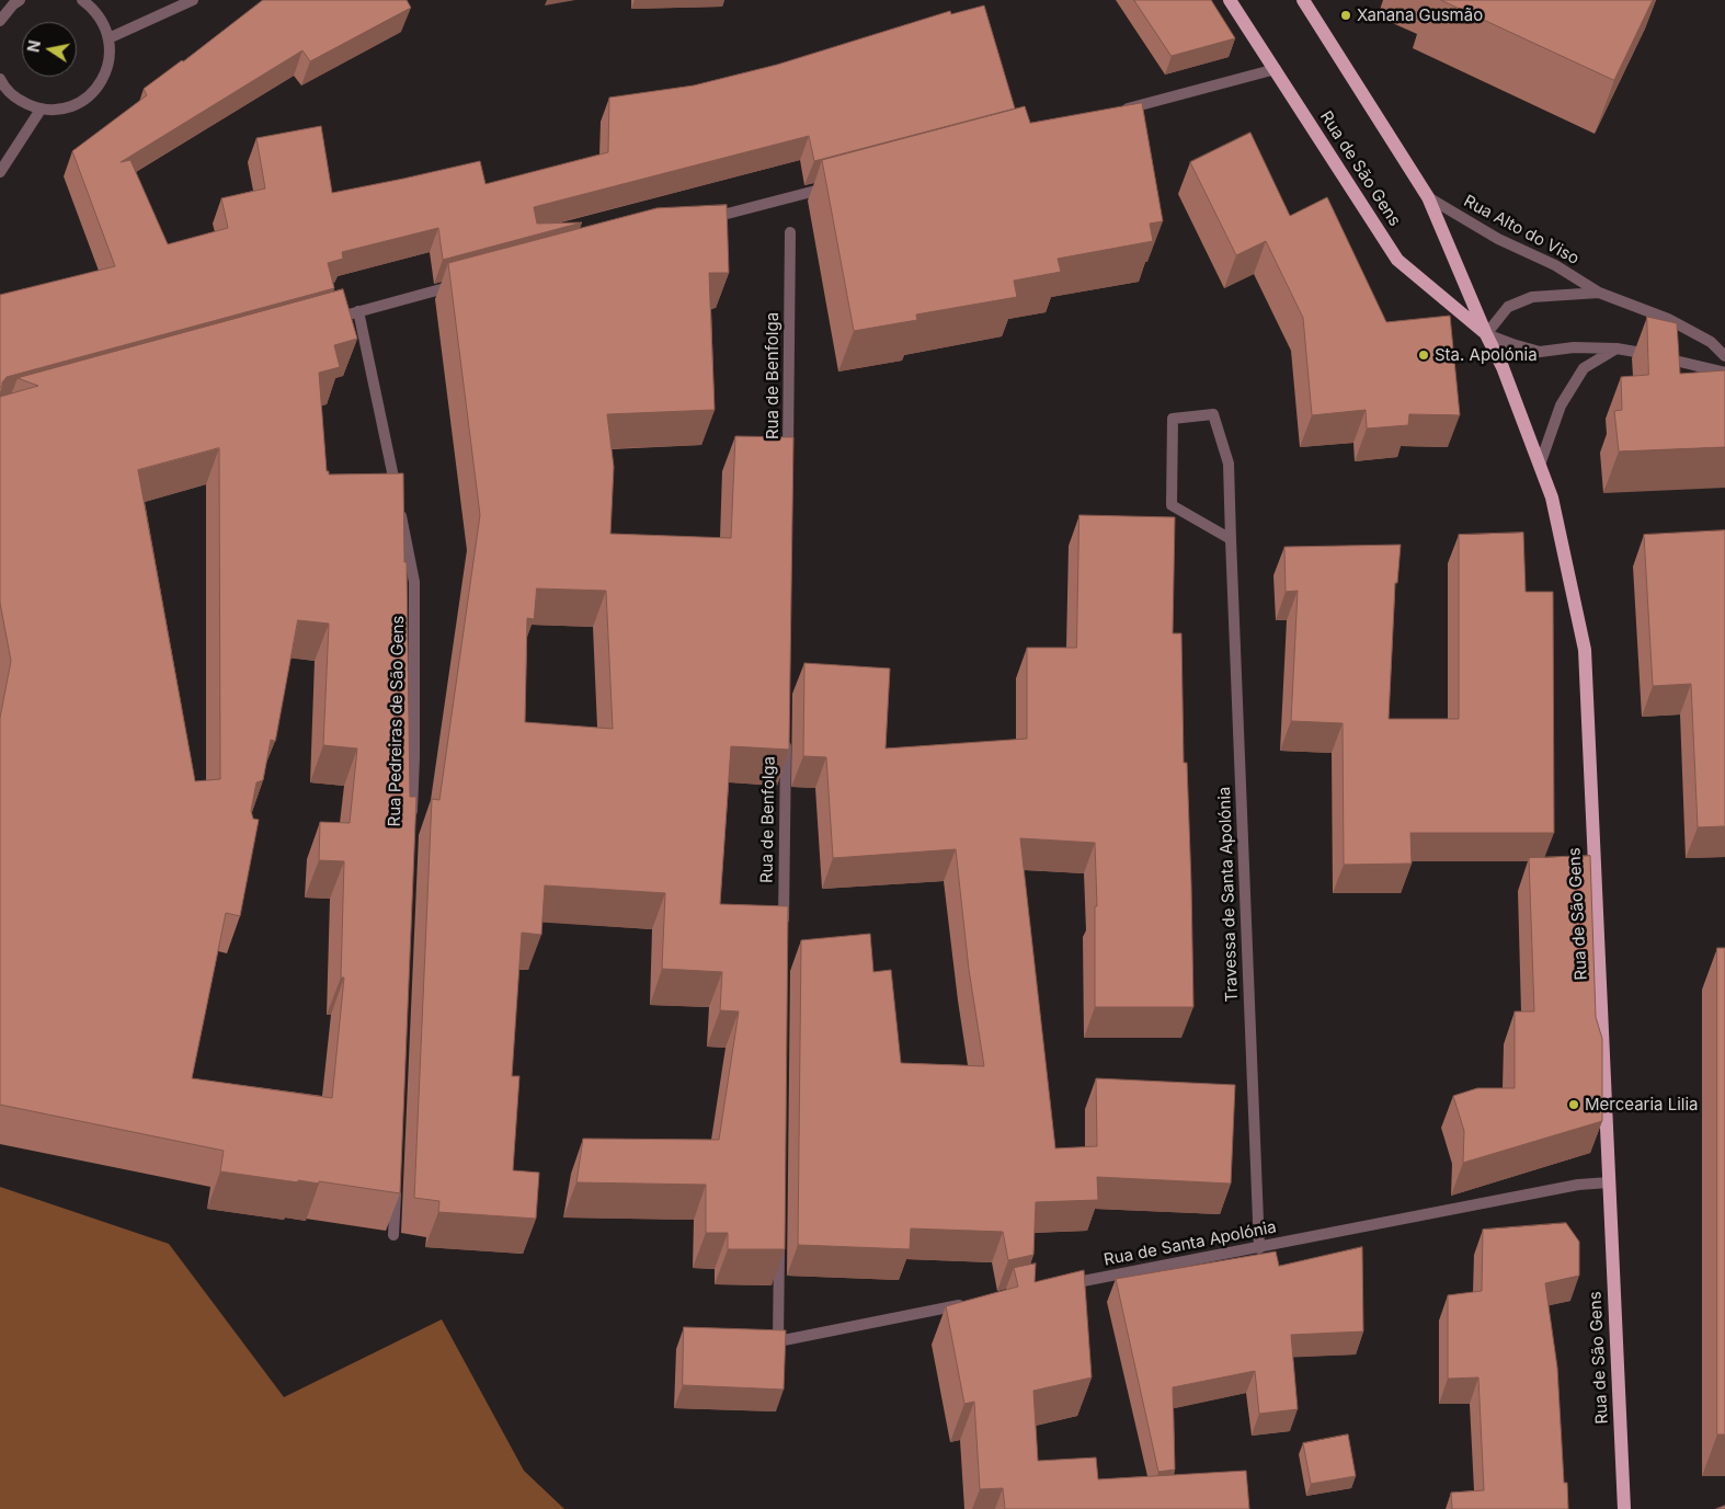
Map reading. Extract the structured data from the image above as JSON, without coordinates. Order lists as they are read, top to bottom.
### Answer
{
  "streets": {
    "main road": ["Rua de São Gens"],
    "street": [
      "Rua Alto do Viso",
      "Rua de Benfolga",
      "Rua Pedreiras de São Gens",
      "Travessa de Santa Apolónia",
      "Rua de Santa Apolónia"
    ]
  },
  "crossings": [
    ["Rua de São Gens", "Rua Alto do Viso"],
    ["Rua de São Gens", "Rua de Santa Apolónia"],
    ["Travessa de Santa Apolónia", "Rua de Santa Apolónia"]
  ],
  "places": ["Xanana Gusmão", "Sta. Apolónia", "Mercearia Lilia"],
  "north": "left"
}
